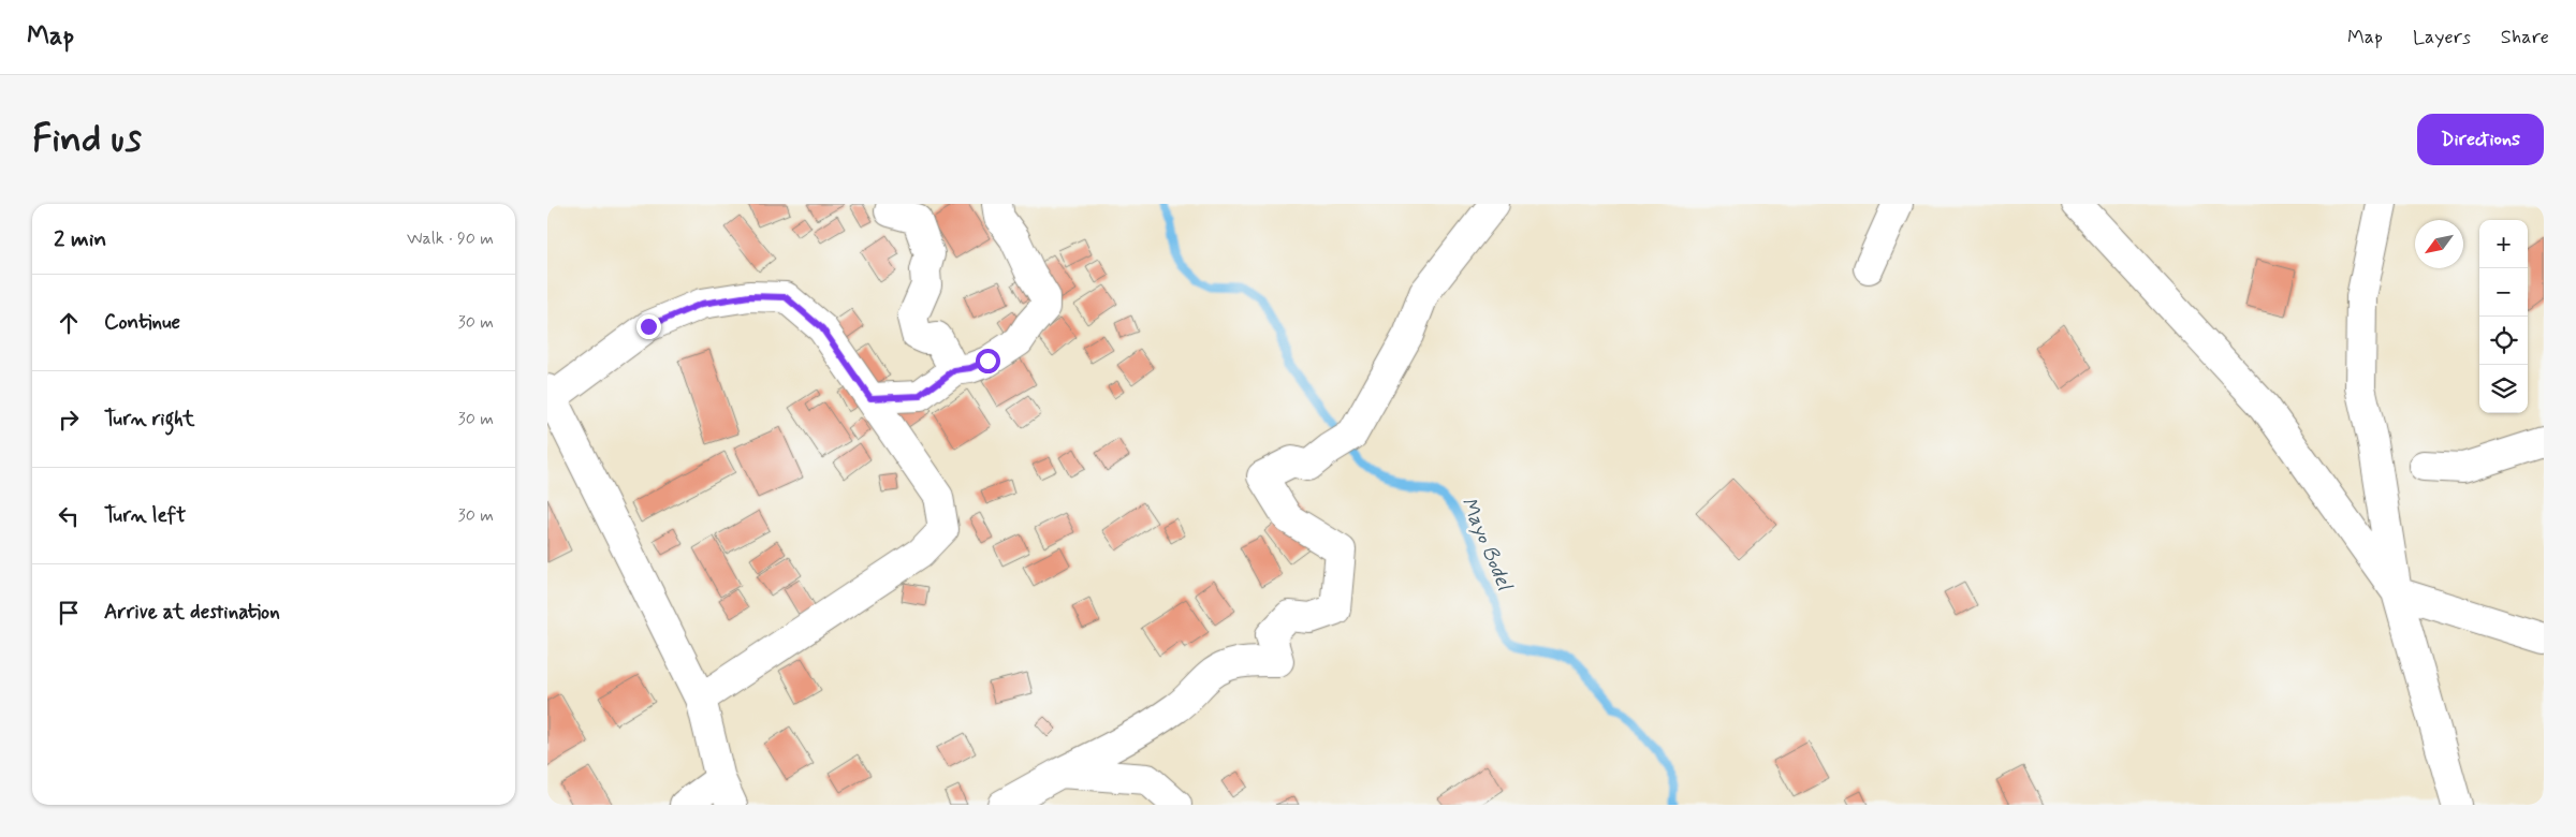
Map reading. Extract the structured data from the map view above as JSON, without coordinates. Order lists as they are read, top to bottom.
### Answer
{
  "water": ["Mayo Bodel"],
  "north": "bottom left",
  "page": {
    "header": "Map",
    "nav": ["Map", "Layers", "Share"],
    "buttons": "Directions",
    "title": "Find us",
    "heading": ["2 min", "Walk · 90 m"],
    "map_buttons": ["+", "−"],
    "list": [
      ["Continue", "30 m"],
      ["Turn right", "30 m"],
      ["Turn left", "30 m"],
      "Arrive at destination"
    ]
  }
}
